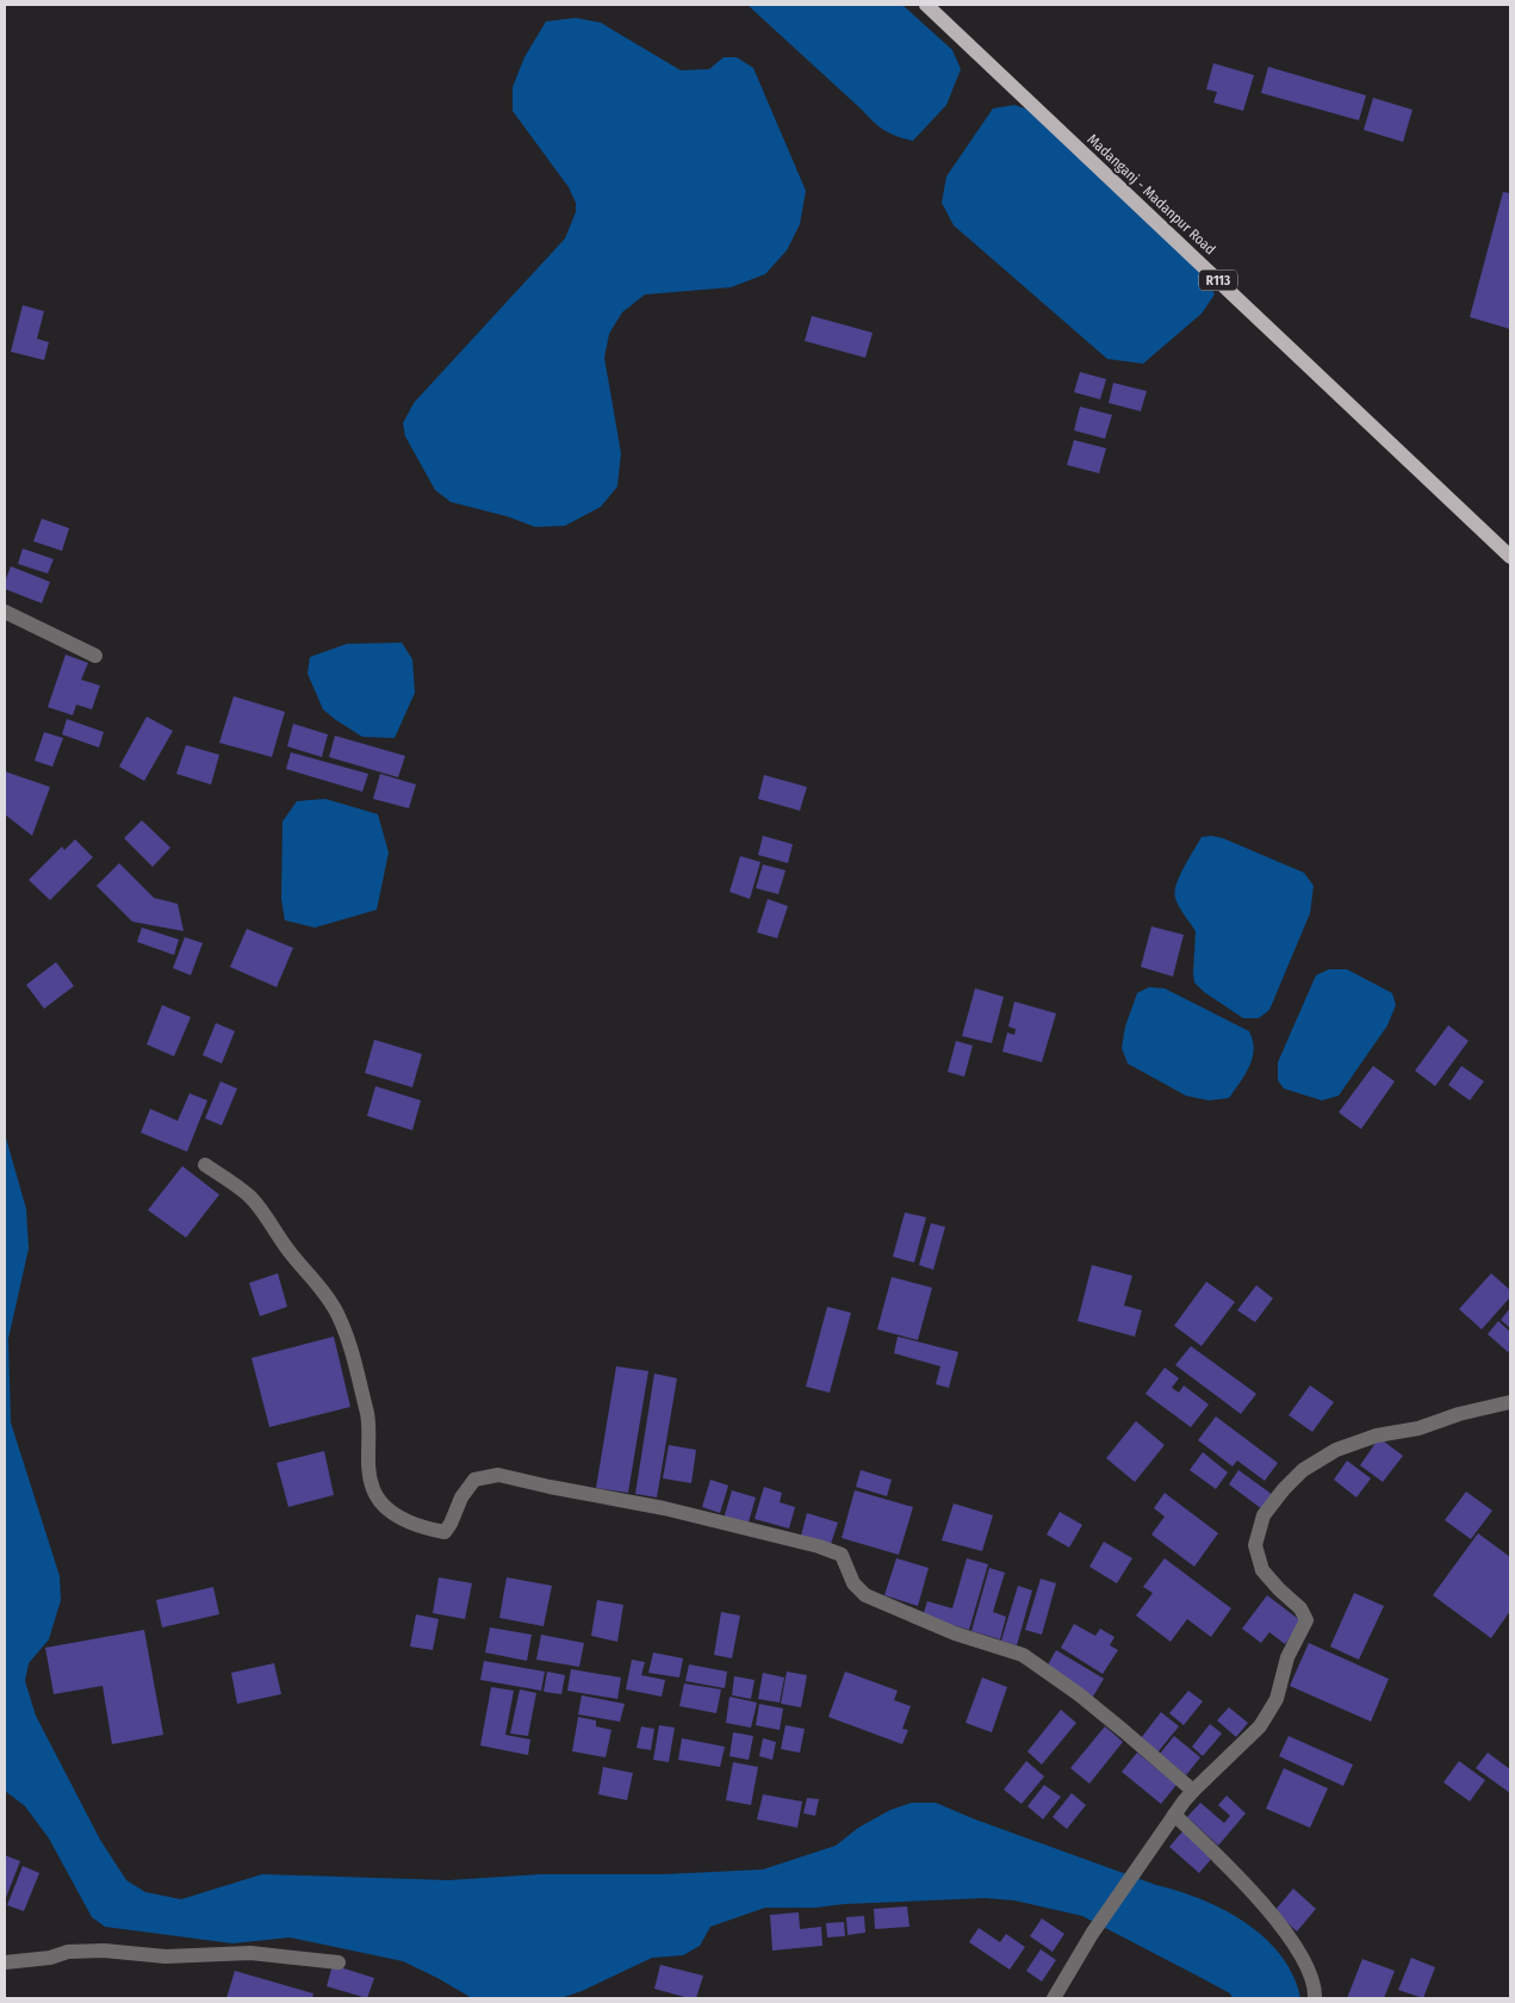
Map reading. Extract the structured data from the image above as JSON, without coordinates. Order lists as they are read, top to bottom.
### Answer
{
  "streets": {
    "main road": ["Madanganj - Madanpur Road", "R113"]
  }
}
